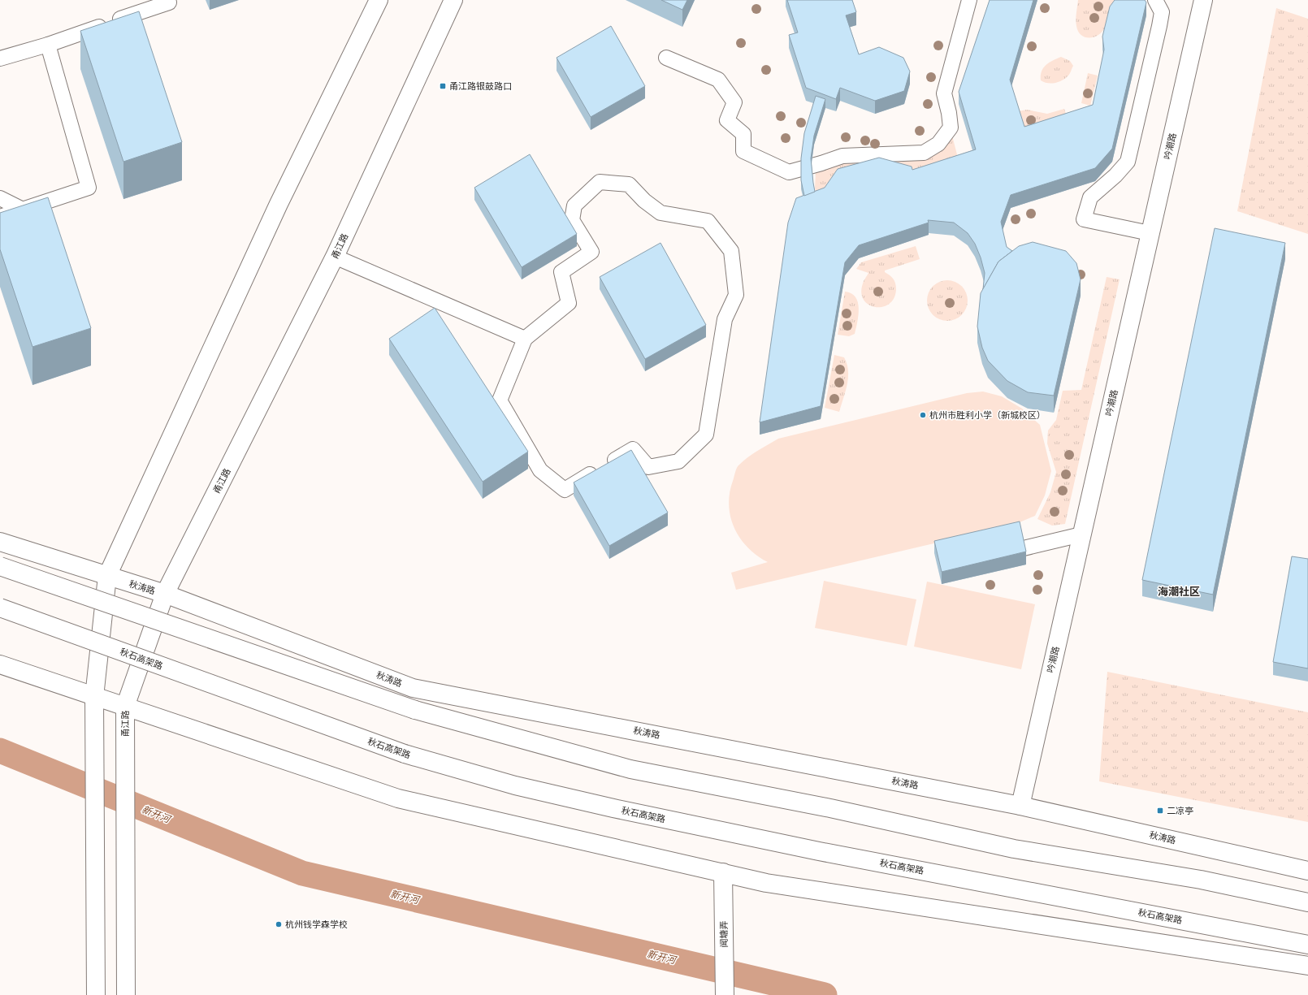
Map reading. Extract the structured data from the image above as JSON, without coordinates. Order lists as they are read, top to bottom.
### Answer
{
  "streets": {
    "main road": [
      "吟潮路",
      "甬江路",
      "秋涛路",
      "秋石高架路",
      "闻塘弄"
    ]
  },
  "crossings": [
    ["吟潮路", "秋涛路"],
    ["甬江路", "秋涛路"]
  ],
  "districts": ["海潮社区"],
  "water": ["新开河"],
  "places": {
    "transit": ["甬江路银鼓路口", "二凉亭"],
    "other": ["杭州市胜利小学（新城校区）", "杭州钱学森学校"]
  }
}
